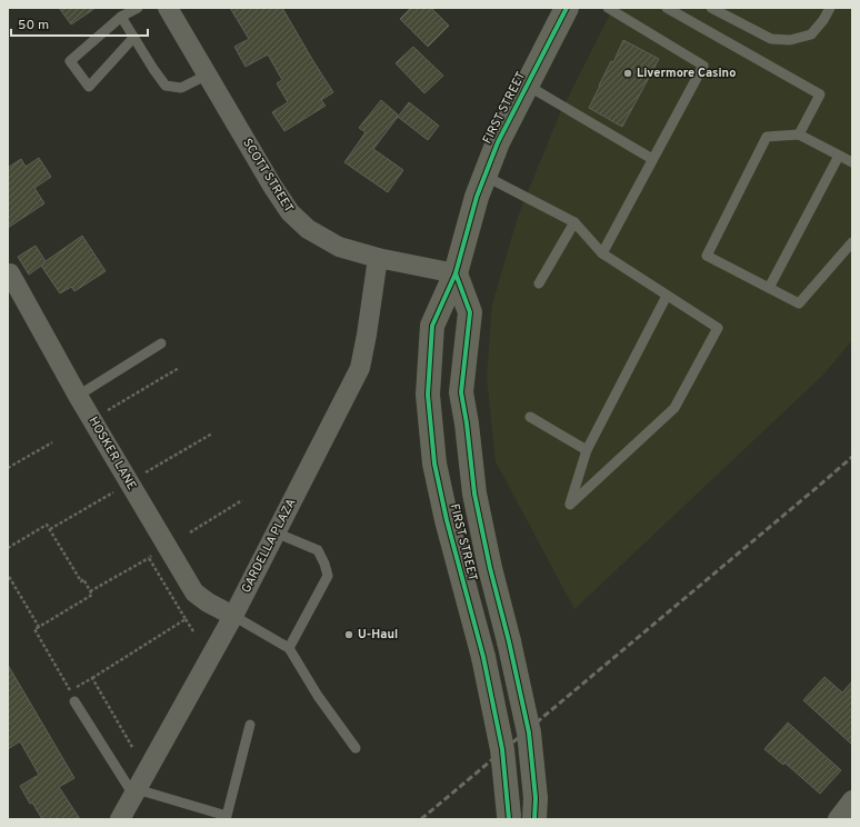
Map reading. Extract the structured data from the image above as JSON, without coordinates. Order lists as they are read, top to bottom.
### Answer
{
  "streets": {
    "main road": ["FIRST STREET"],
    "street": ["SCOTT STREET", "HOSKER LANE", "GARDELLA PLAZA"]
  },
  "crossings": [
    ["FIRST STREET", "SCOTT STREET"],
    ["SCOTT STREET", "GARDELLA PLAZA"],
    ["HOSKER LANE", "GARDELLA PLAZA"]
  ],
  "places": ["Livermore Casino", "U-Haul"],
  "scale_bar": "50 m"
}
